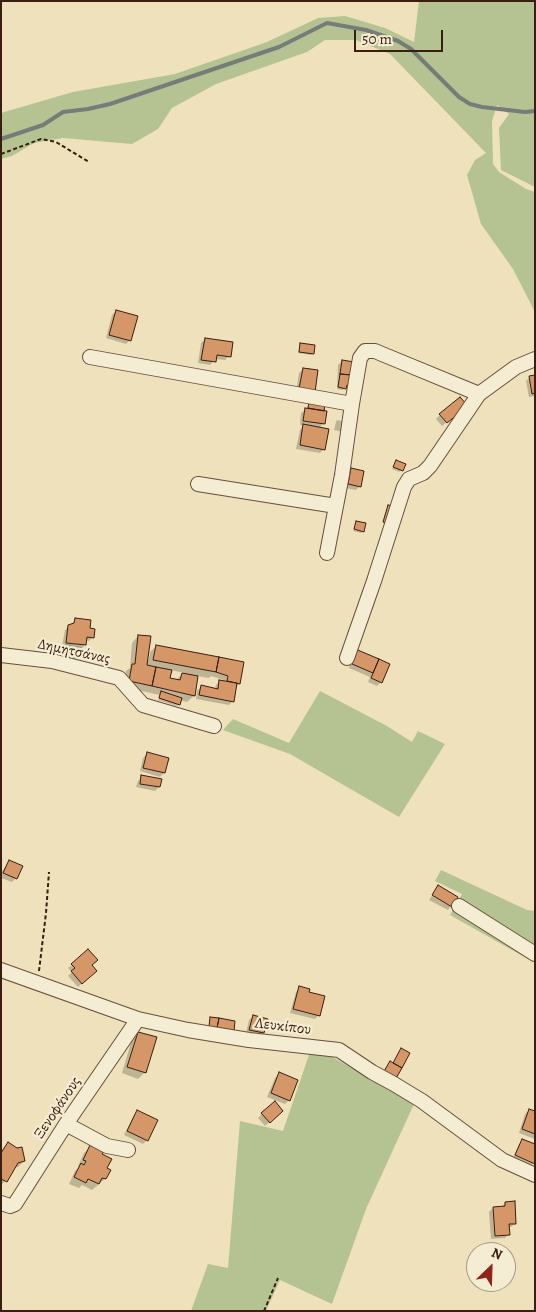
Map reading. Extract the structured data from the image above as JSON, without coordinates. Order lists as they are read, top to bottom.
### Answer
{
  "streets": {
    "street": ["Δημητσάνας", "Λευκίπου", "Ξενοφάνους"]
  },
  "crossings": [
    ["Λευκίπου", "Ξενοφάνους"]
  ],
  "scale_bar": "50 m",
  "north": "top right"
}
